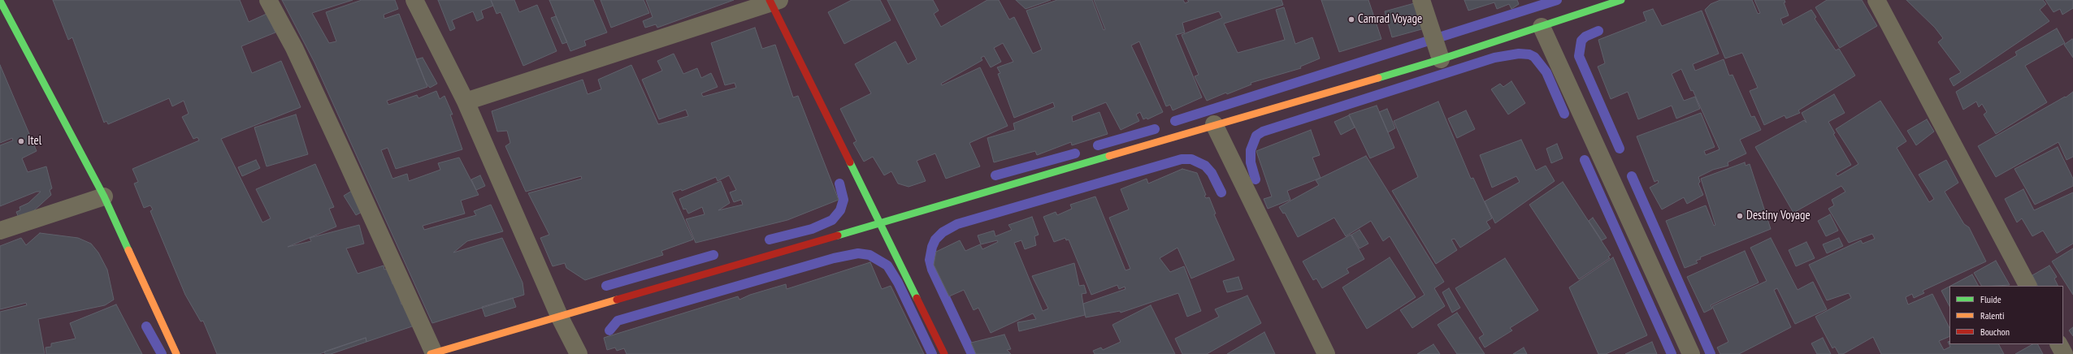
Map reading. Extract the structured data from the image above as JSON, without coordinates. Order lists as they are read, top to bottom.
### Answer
{
  "places": ["Camrad Voyage", "Itel", "Destiny Voyage"],
  "legend": ["Fluide", "Ralenti", "Bouchon"]
}
